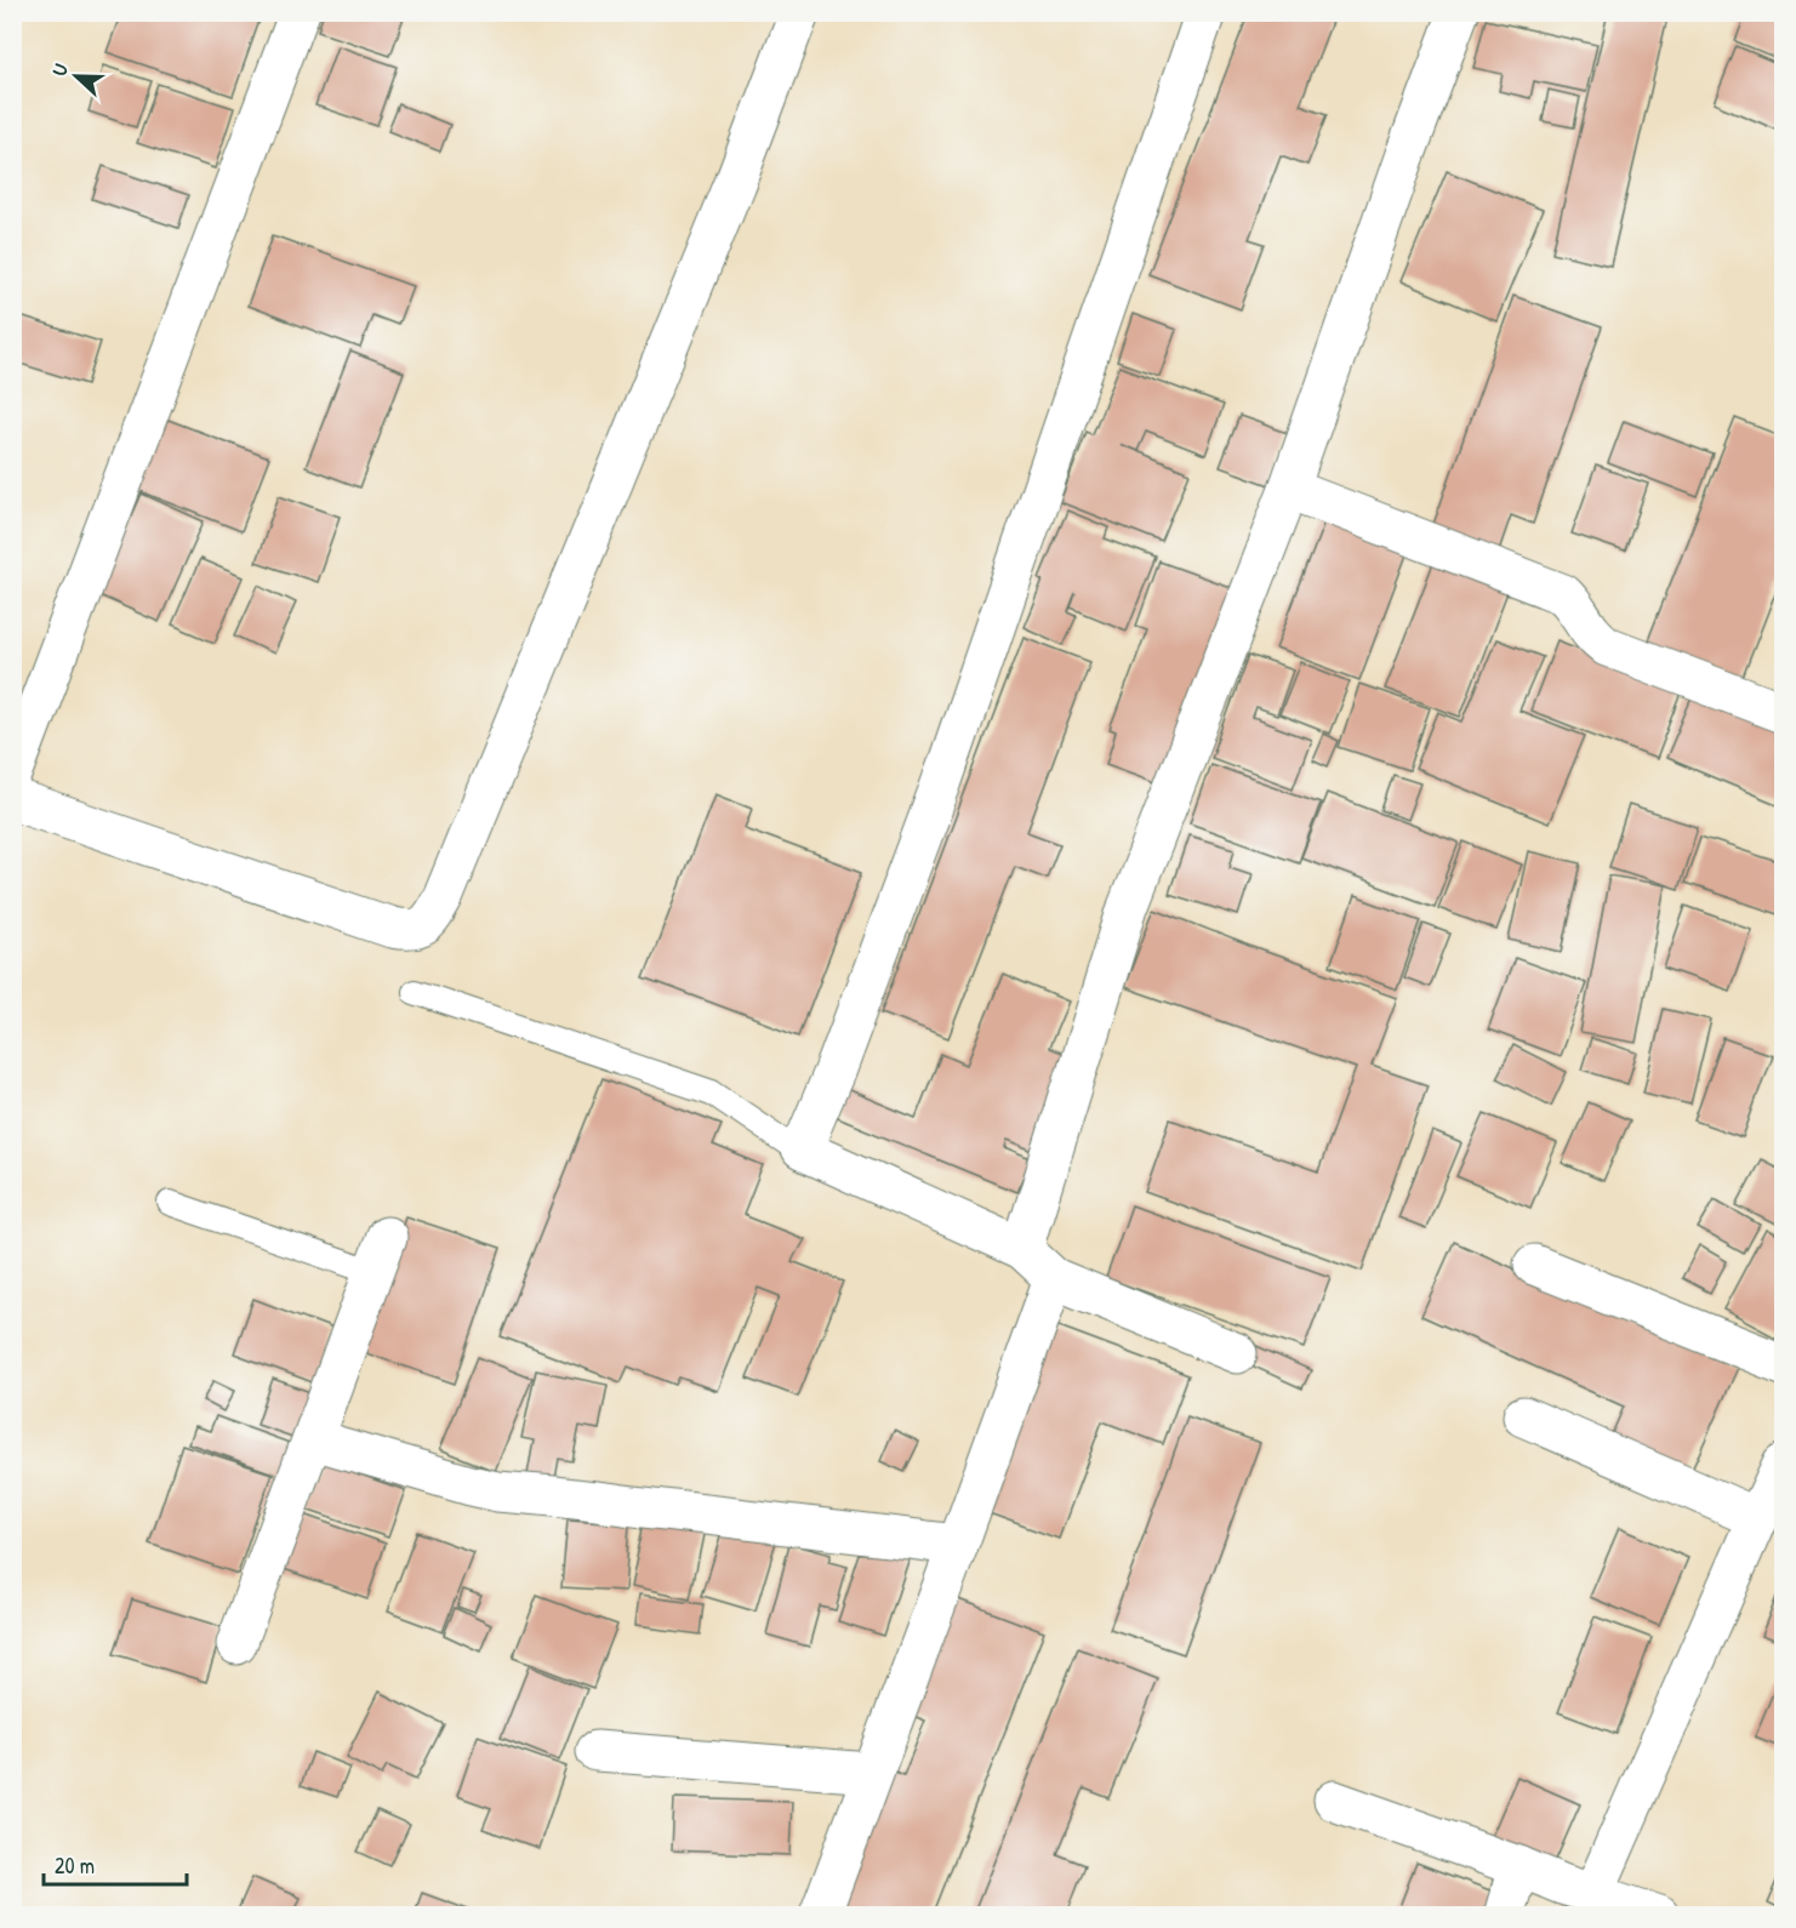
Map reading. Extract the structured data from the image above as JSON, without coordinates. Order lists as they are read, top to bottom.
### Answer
{
  "scale_bar": "20 m",
  "north": "left"
}
